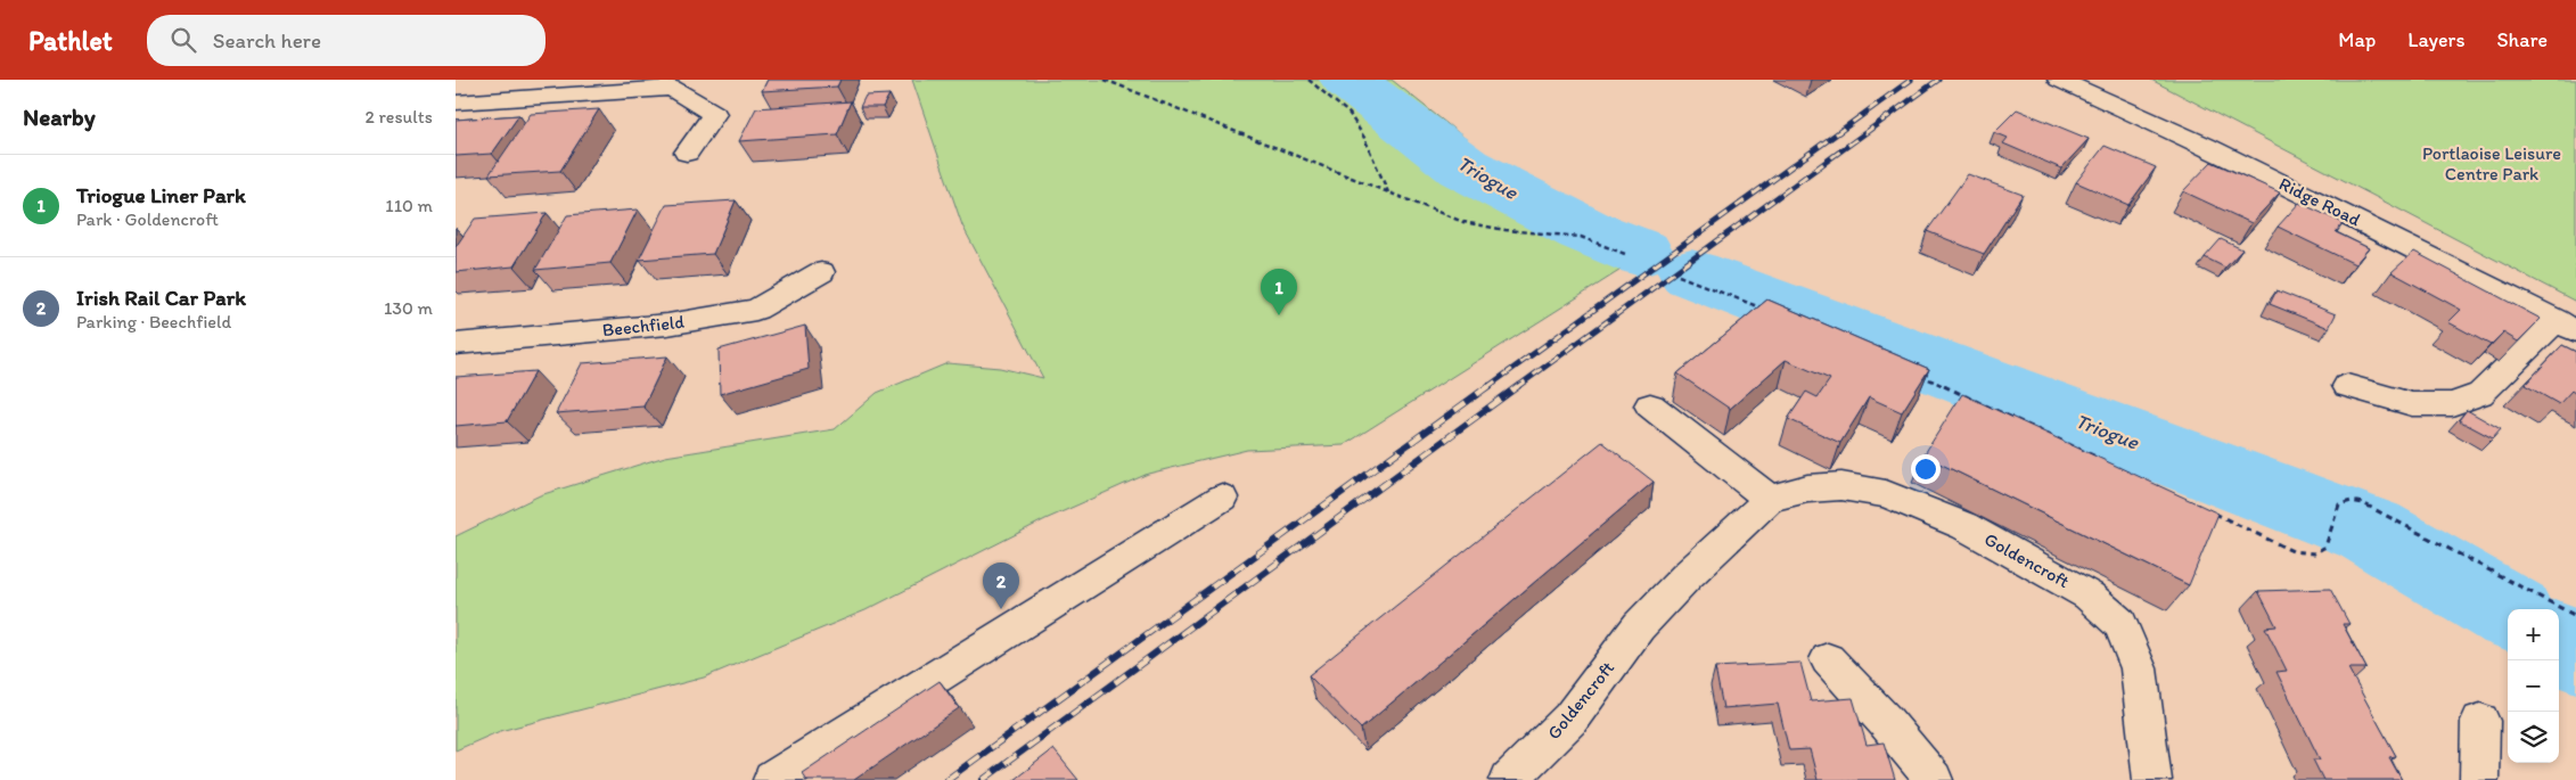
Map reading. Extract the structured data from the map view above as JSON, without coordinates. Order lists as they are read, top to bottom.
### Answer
{
  "streets": {
    "street": ["Ridge Road", "Beechfield", "Goldencroft"]
  },
  "water": ["Triogue"],
  "parks": ["Portlaoise Leisure Centre Park"],
  "page": {
    "header": "Pathlet",
    "search": "Search here",
    "nav": ["Map", "Layers", "Share"],
    "heading": ["Nearby", "2 results"],
    "list": [
      {
        "mark": "1",
        "name": "Triogue Liner Park",
        "note": "Park · Goldencroft",
        "value": "110 m"
      },
      {
        "mark": "2",
        "name": "Irish Rail Car Park",
        "note": "Parking · Beechfield",
        "value": "130 m"
      }
    ],
    "pins": ["1", "2"],
    "map_buttons": ["+", "−"]
  }
}
